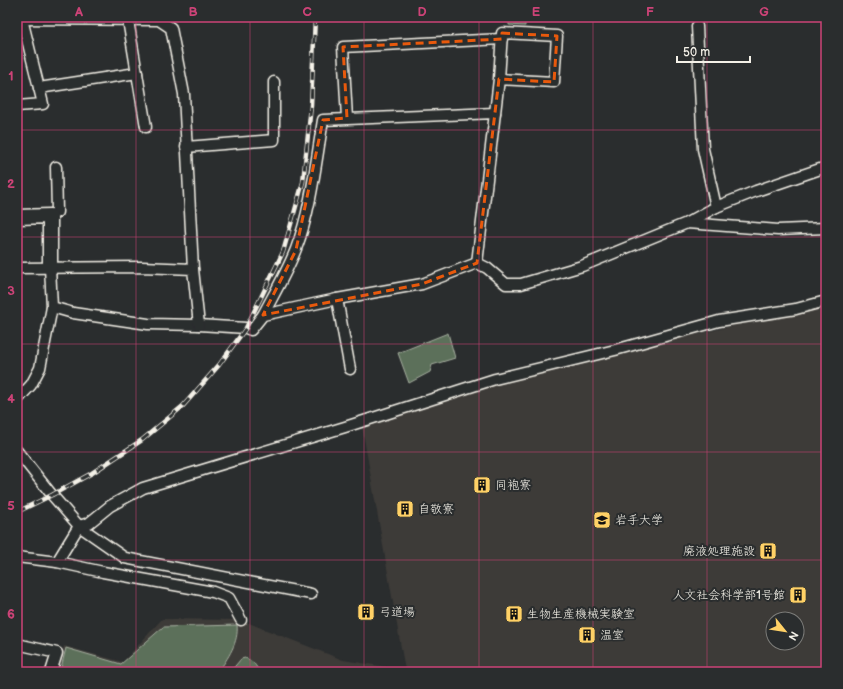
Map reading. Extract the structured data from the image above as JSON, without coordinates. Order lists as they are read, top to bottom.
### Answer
{
  "places": {
    "building": [
      "同袍寮",
      "自敬寮",
      "廃液処理施設",
      "人文社会科学部1号館",
      "弓道場",
      "生物生産機械実験室",
      "温室"
    ],
    "school or university": ["岩手大学"]
  },
  "scale_bar": "50 m",
  "north": "bottom right",
  "grid": {
    "columns": [
      "A",
      "B",
      "C",
      "D",
      "E",
      "F",
      "G"
    ],
    "rows": [
      "1",
      "2",
      "3",
      "4",
      "5",
      "6"
    ]
  }
}
